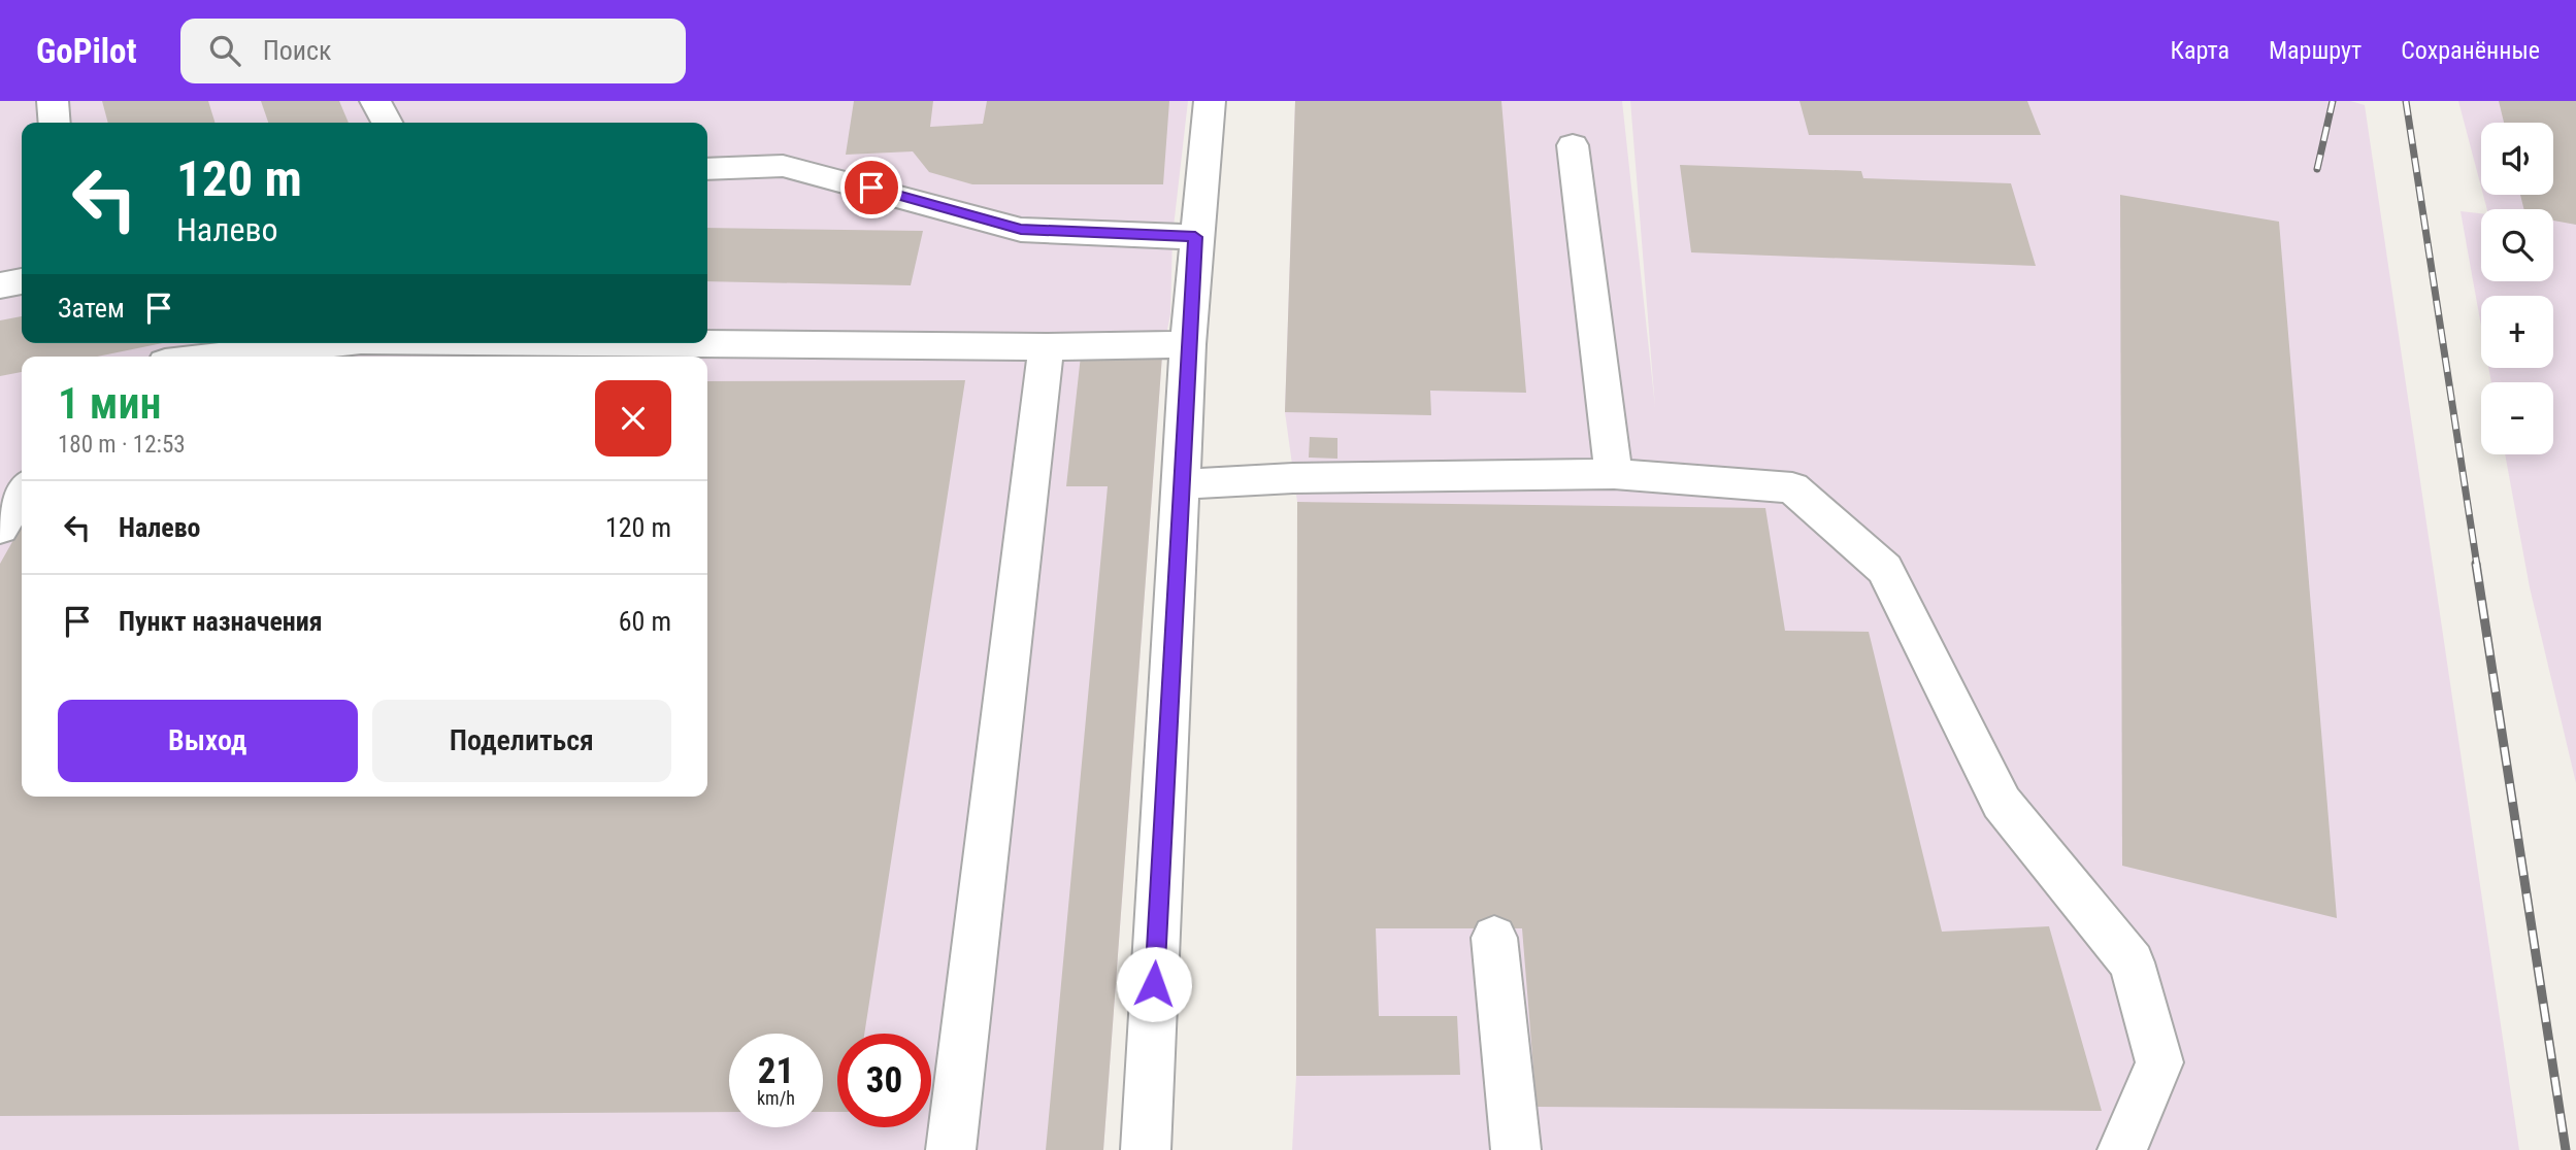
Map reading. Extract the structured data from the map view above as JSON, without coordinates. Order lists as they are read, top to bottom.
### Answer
{
  "page": {
    "header": "GoPilot",
    "search": "Поиск",
    "nav": ["Карта", "Маршрут", "Сохранённые"],
    "map_buttons": ["+", "−"],
    "turn": ["120 m", "Налево"],
    "then": "Затем",
    "heading": ["1 мин", "180 m · 12:53"],
    "list": [
      {
        "name": "Налево",
        "value": "120 m"
      },
      {
        "name": "Пункт назначения",
        "value": "60 m"
      }
    ],
    "buttons": ["Выход", "Поделиться"],
    "speed": "21 km/h",
    "limit": "30"
  }
}
